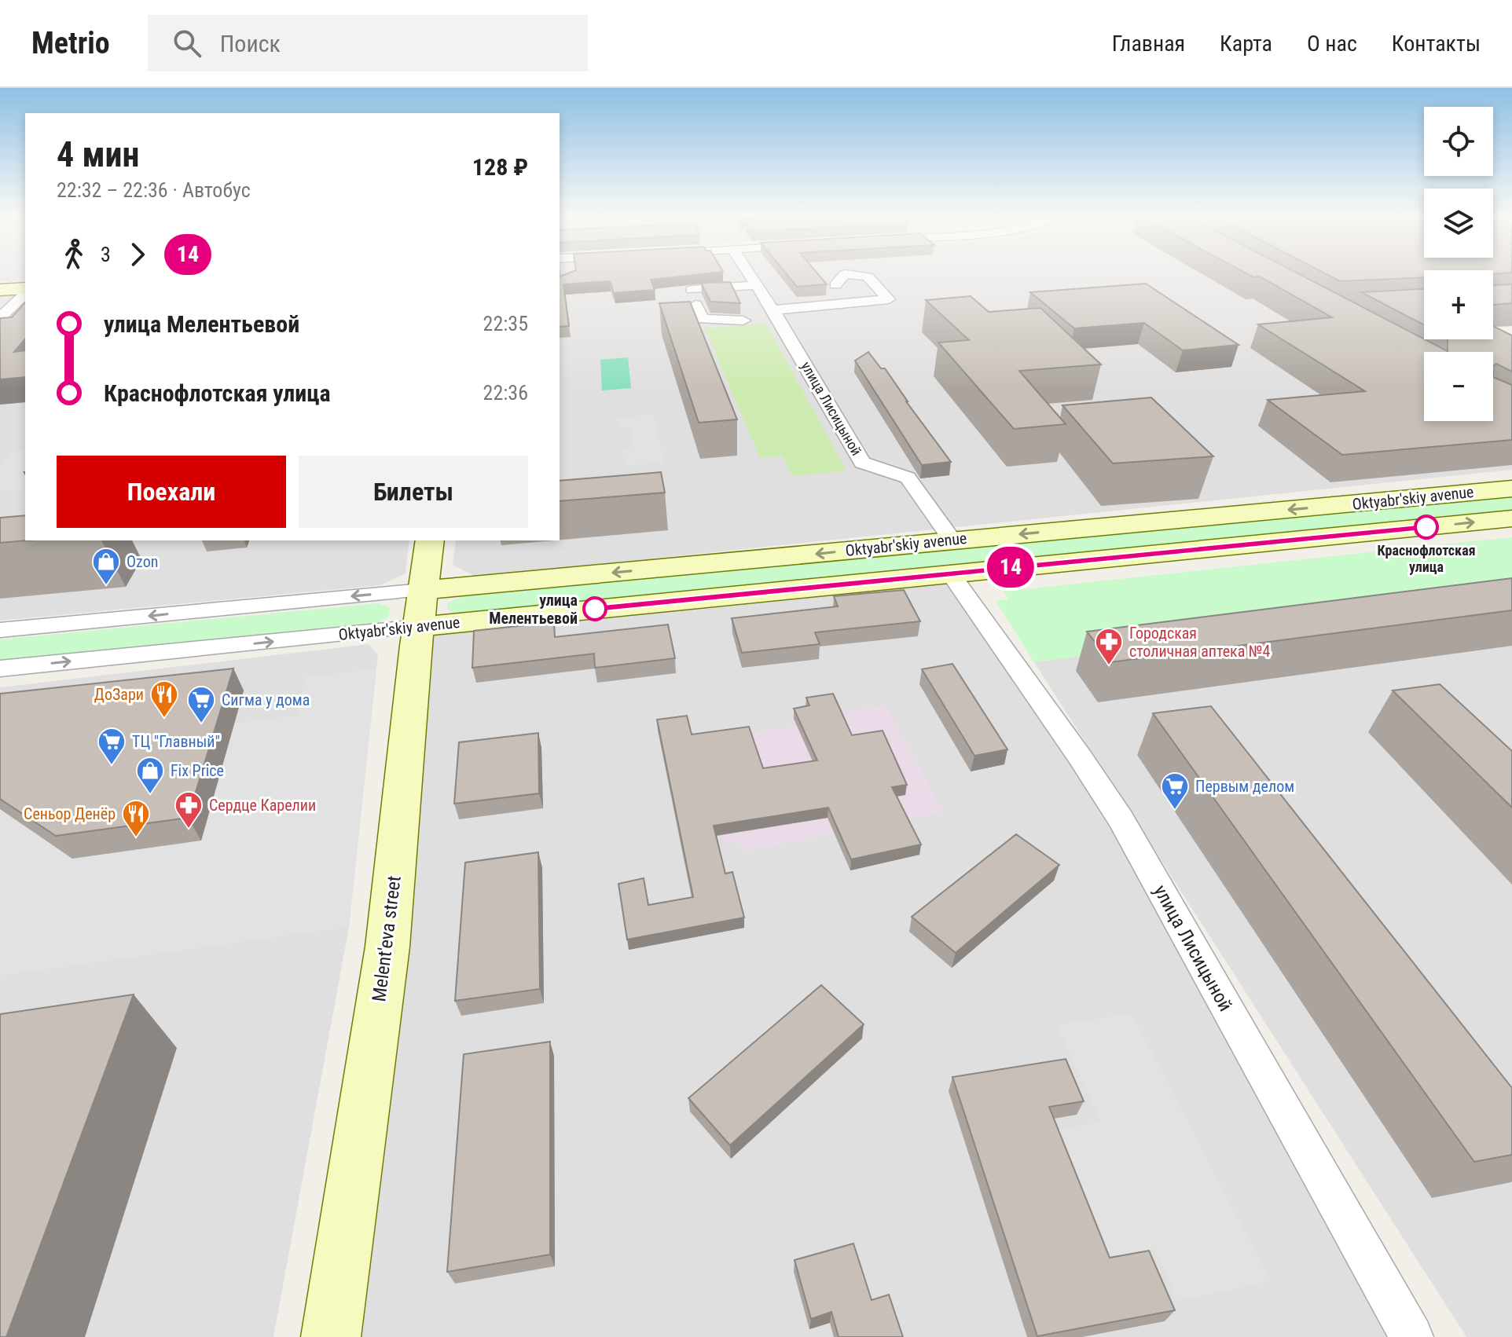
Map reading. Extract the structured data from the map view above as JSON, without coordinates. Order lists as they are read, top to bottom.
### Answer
{
  "streets": {
    "main road": ["Oktyabr'skiy avenue", "Melent'eva street"],
    "street": ["улица Лисицыной"]
  },
  "crossings": [
    ["улица Лисицыной", "Oktyabr'skiy avenue"],
    ["Oktyabr'skiy avenue", "Melent'eva street"]
  ],
  "places": {
    "other": ["Краснофлотская улица", "улица Мелентьевой"],
    "shop": ["Ozon", "Fix Price"],
    "pharmacy": ["Городская столичная аптека №4", "Сердце Карелии"],
    "restaurant": ["ДоЗари", "Сеньор Денёр"],
    "supermarket": ["Сигма у дома", "ТЦ \"Главный\"", "Первым делом"]
  },
  "lines": ["bus line 14"],
  "page": {
    "header": "Metrio",
    "search": "Поиск",
    "nav": [
      "Главная",
      "Карта",
      "О нас",
      "Контакты"
    ],
    "on_map": "14",
    "map_buttons": ["+", "−"],
    "heading": ["4 мин", "22:32 – 22:36 · Автобус", "128 ₽"],
    "legs": ["3", "14"],
    "list": [
      {
        "name": "улица Мелентьевой",
        "value": "22:35"
      },
      {
        "name": "Краснофлотская улица",
        "value": "22:36"
      }
    ],
    "buttons": ["Поехали", "Билеты"]
  }
}
